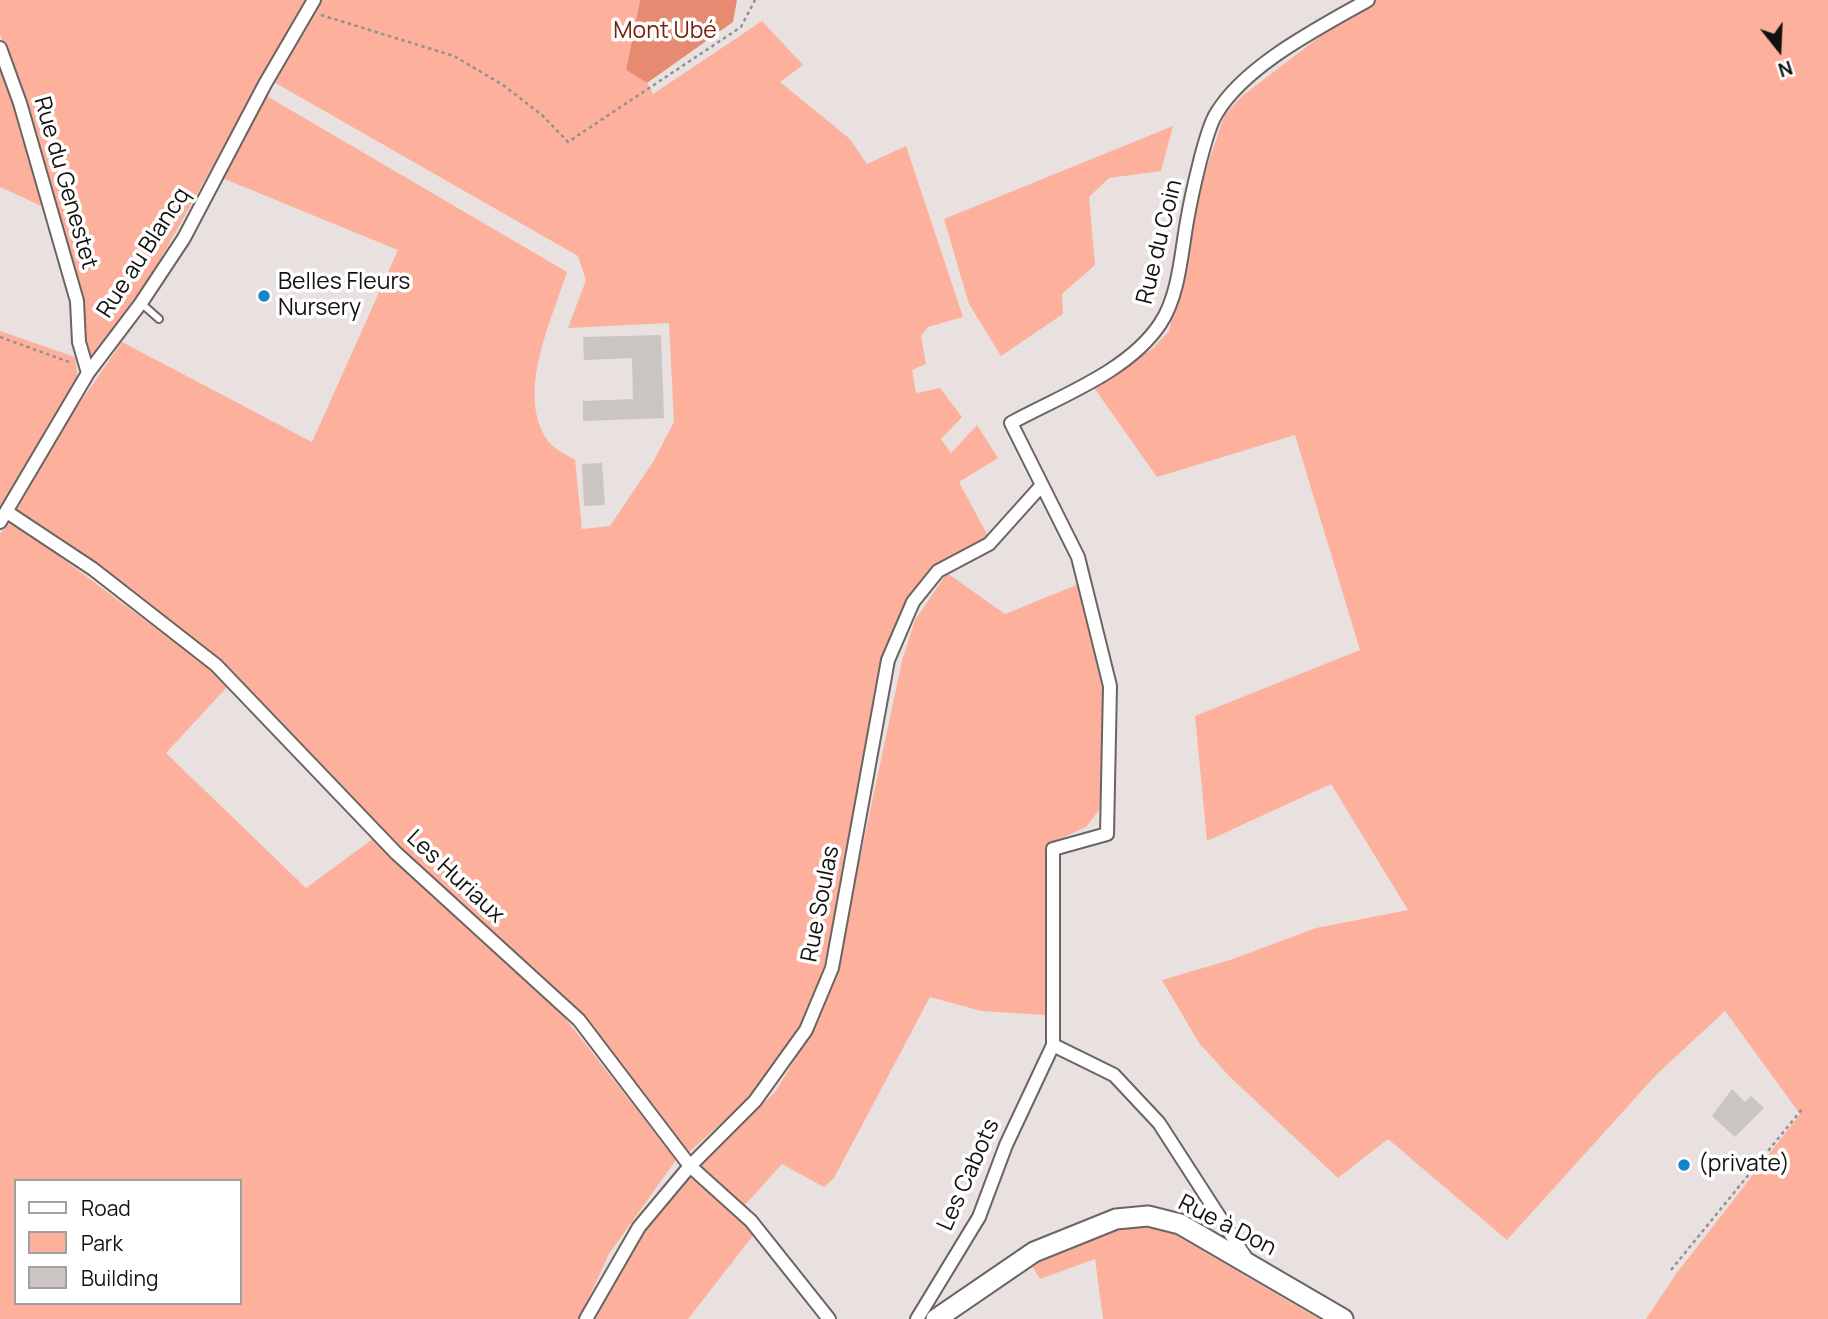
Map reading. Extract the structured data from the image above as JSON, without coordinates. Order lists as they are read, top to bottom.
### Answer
{
  "streets": {
    "main road": ["Rue à Don"],
    "street": [
      "Rue du Genestet",
      "Rue du Coin",
      "Rue au Blancq",
      "Les Huriaux",
      "Rue Soulas",
      "Les Cabots"
    ]
  },
  "crossings": [
    ["Rue du Genestet", "Rue au Blancq"],
    ["Rue du Coin", "Rue Soulas"],
    ["Rue au Blancq", "Les Huriaux"],
    ["Les Huriaux", "Rue Soulas"]
  ],
  "parks": ["Mont Ubé"],
  "places": ["Belles Fleurs Nursery", "(private)"],
  "legend": ["Road", "Park", "Building"],
  "north": "bottom"
}
